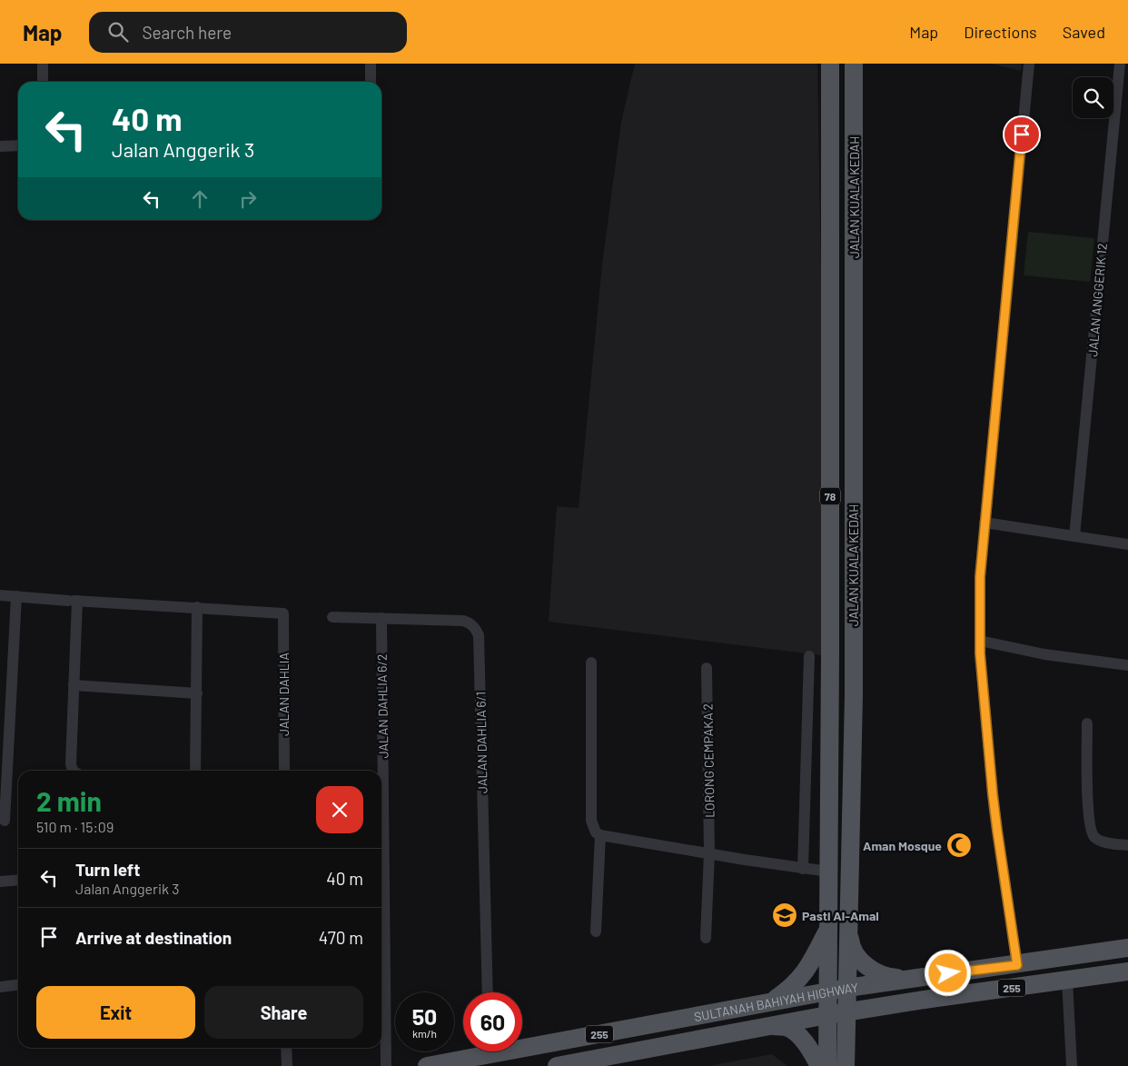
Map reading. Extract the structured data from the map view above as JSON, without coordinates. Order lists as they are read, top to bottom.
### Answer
{
  "streets": {
    "main road": [
      "JALAN KUALA KEDAH",
      "78",
      "255",
      "SULTANAH BAHIYAH HIGHWAY"
    ],
    "street": [
      "JALAN ANGGERIK 12",
      "JALAN DAHLIA",
      "JALAN DAHLIA 6/2",
      "JALAN DAHLIA 6/1",
      "LORONG CEMPAKA 2"
    ]
  },
  "crossings": [
    ["JALAN KUALA KEDAH", "SULTANAH BAHIYAH HIGHWAY"],
    ["JALAN DAHLIA 6/2", "JALAN DAHLIA 6/1"]
  ],
  "places": {
    "mosque": ["Aman Mosque"],
    "school or university": ["Pasti Al-Amal"]
  },
  "page": {
    "header": "Map",
    "search": "Search here",
    "nav": ["Map", "Directions", "Saved"],
    "turn": ["40 m", "Jalan Anggerik 3"],
    "heading": ["2 min", "510 m · 15:09"],
    "list": [
      {
        "name": "Turn left",
        "note": "Jalan Anggerik 3",
        "value": "40 m"
      },
      {
        "name": "Arrive at destination",
        "value": "470 m"
      }
    ],
    "buttons": ["Exit", "Share"],
    "speed": "50 km/h",
    "limit": "60"
  }
}
